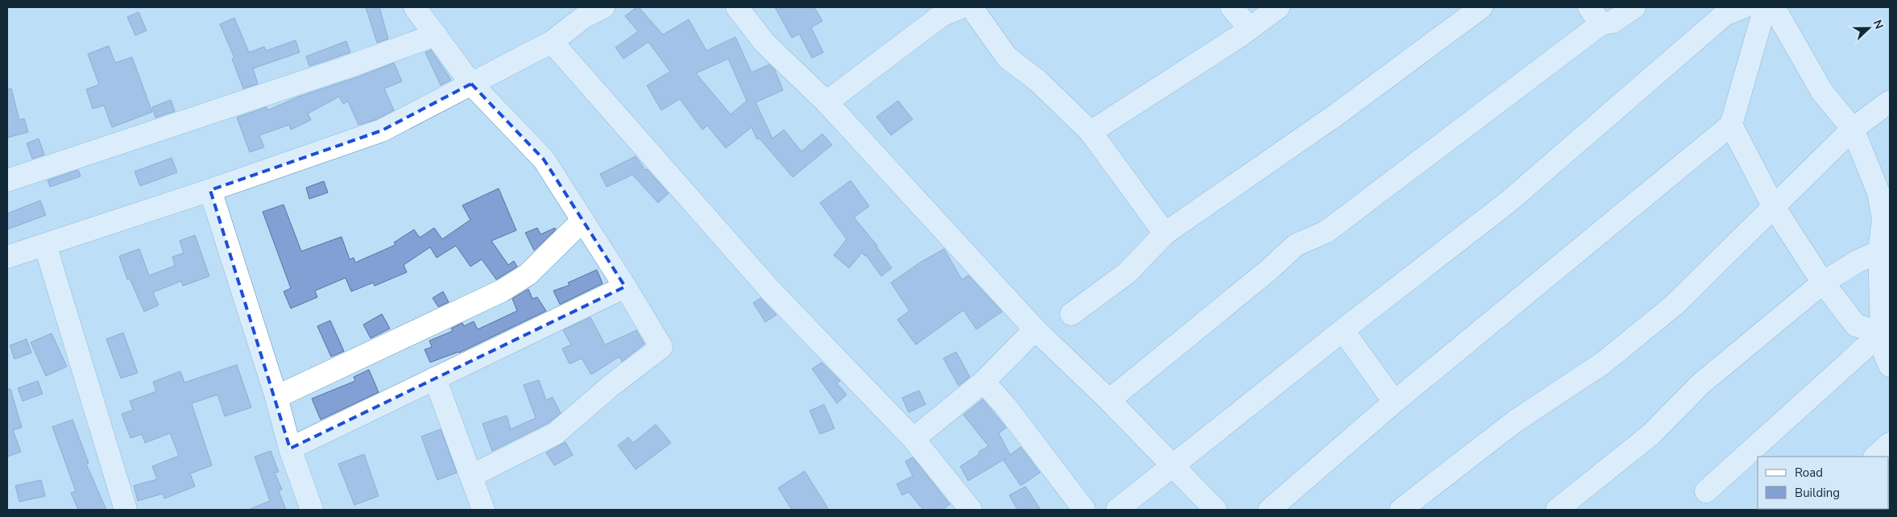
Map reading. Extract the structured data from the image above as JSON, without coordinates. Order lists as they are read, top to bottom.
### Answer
{
  "legend": ["Road", "Building"],
  "north": "right"
}
